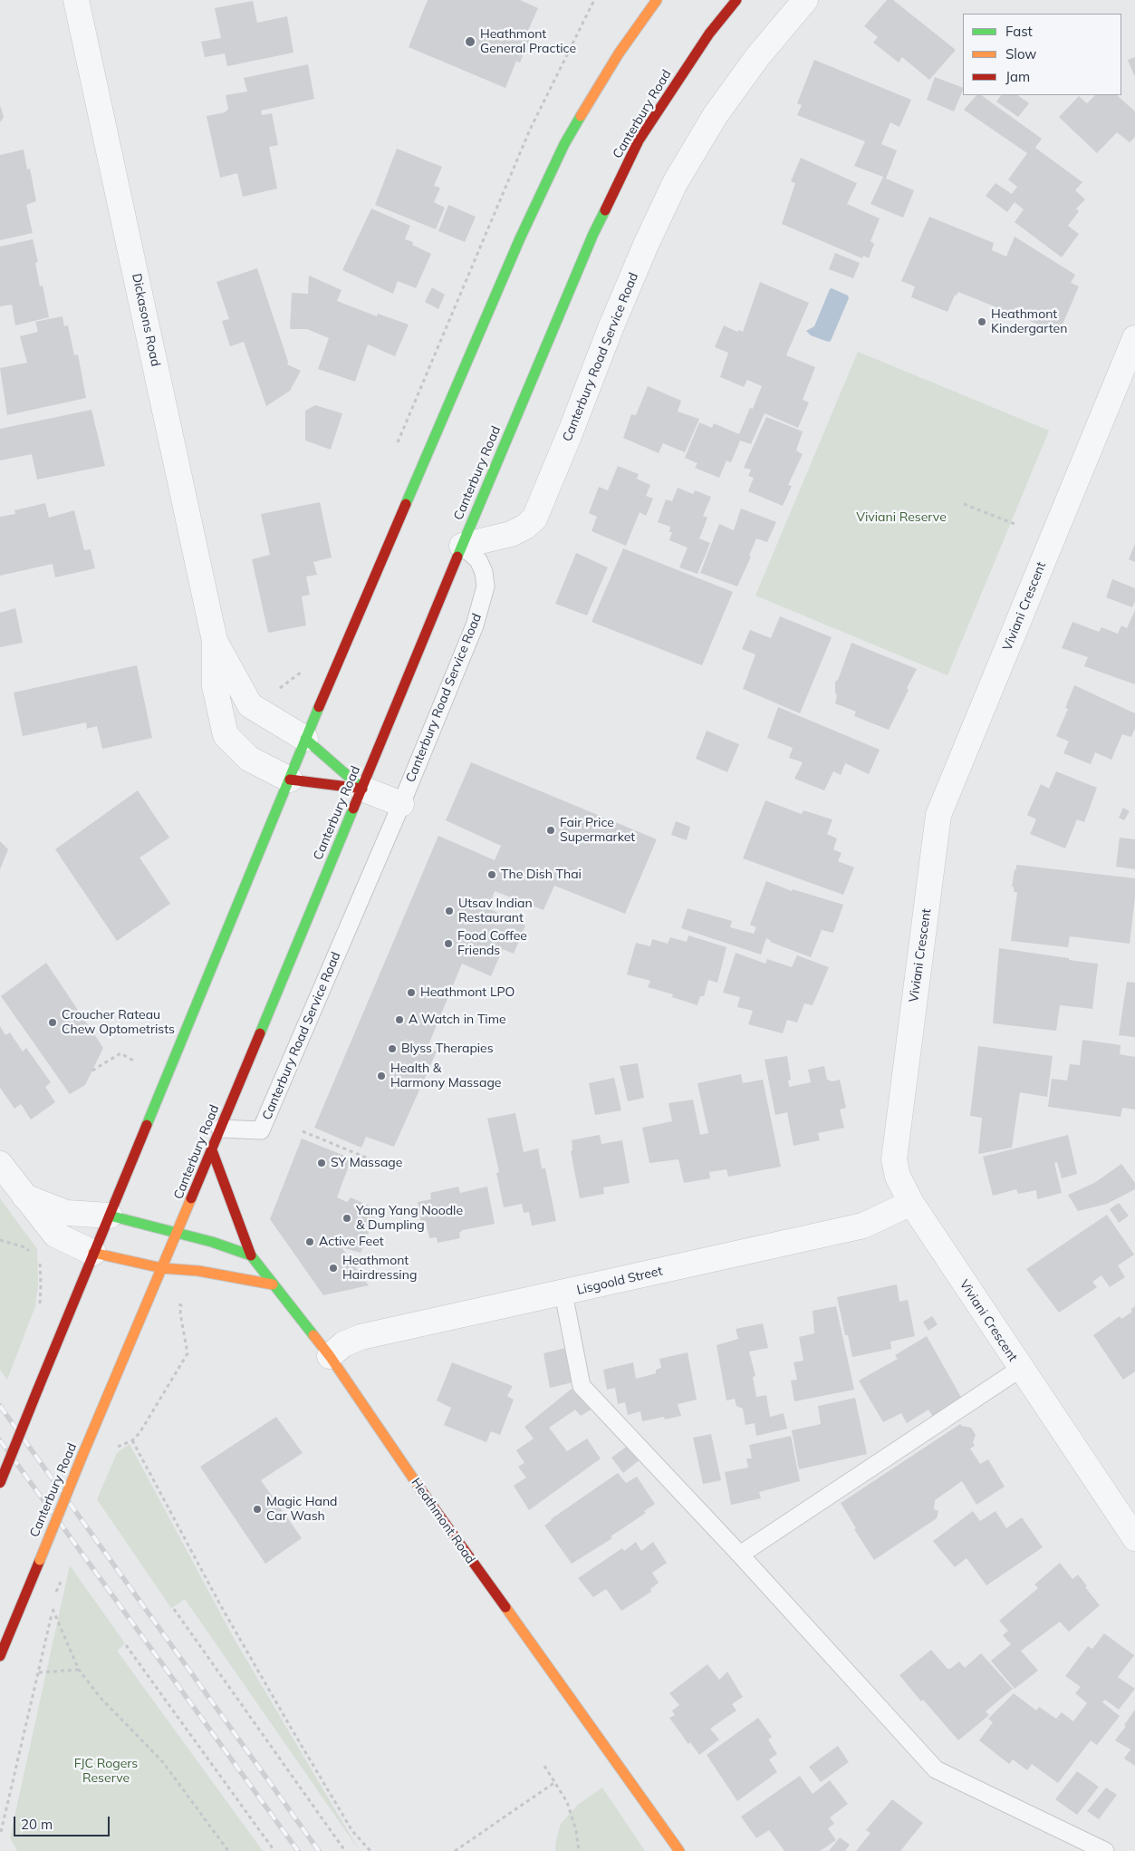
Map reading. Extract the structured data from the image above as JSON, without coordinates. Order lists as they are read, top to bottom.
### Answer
{
  "streets": {
    "main road": ["Canterbury Road", "Heathmont Road"],
    "street": [
      "Dickasons Road",
      "Canterbury Road Service Road",
      "Viviani Crescent",
      "Lisgoold Street"
    ]
  },
  "crossings": [
    ["Canterbury Road", "Canterbury Road Service Road"],
    ["Canterbury Road", "Heathmont Road"],
    ["Viviani Crescent", "Lisgoold Street"],
    ["Lisgoold Street", "Heathmont Road"]
  ],
  "parks": ["Viviani Reserve", "FJC Rogers Reserve"],
  "places": [
    "Heathmont General Practice",
    "Heathmont Kindergarten",
    "Fair Price Supermarket",
    "The Dish Thai",
    "Utsav Indian Restaurant",
    "Food Coffee Friends",
    "Heathmont LPO",
    "A Watch in Time",
    "Croucher Rateau Chew Optometrists",
    "Blyss Therapies",
    "Health & Harmony Massage",
    "SY Massage",
    "Yang Yang Noodle & Dumpling",
    "Active Feet",
    "Heathmont Hairdressing",
    "Magic Hand Car Wash"
  ],
  "legend": ["Fast", "Slow", "Jam"],
  "scale_bar": "20 m"
}
